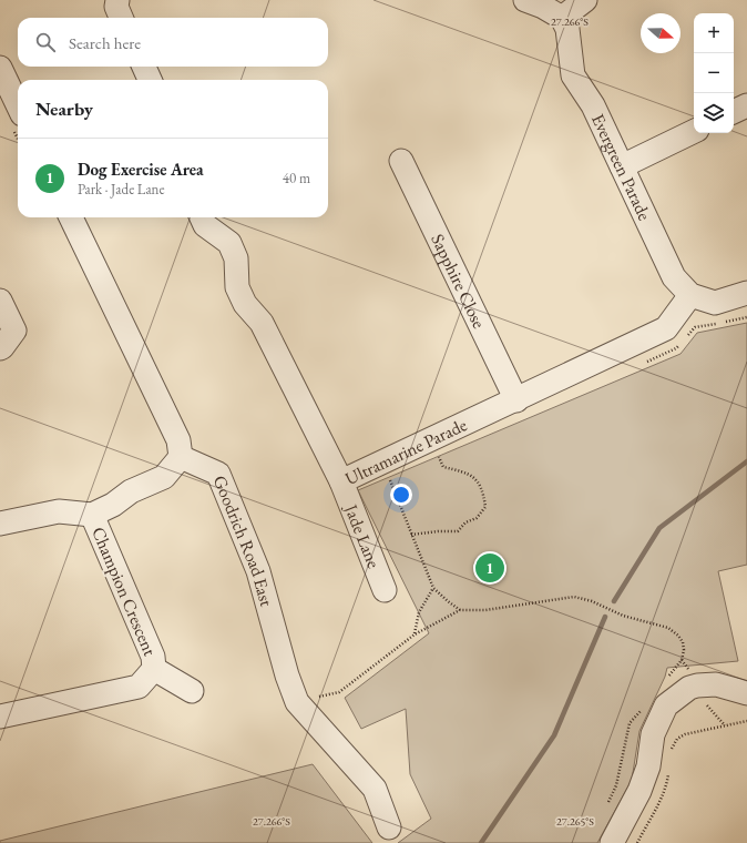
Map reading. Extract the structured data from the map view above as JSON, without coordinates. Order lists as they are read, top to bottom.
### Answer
{
  "streets": {
    "street": [
      "Evergreen Parade",
      "Sapphire Close",
      "Ultramarine Parade",
      "Jade Lane",
      "Goodrich Road East",
      "Champion Crescent"
    ]
  },
  "crossings": [
    ["Evergreen Parade", "Ultramarine Parade"],
    ["Sapphire Close", "Ultramarine Parade"],
    ["Ultramarine Parade", "Jade Lane"],
    ["Goodrich Road East", "Champion Crescent"]
  ],
  "north": "right",
  "page": {
    "map_buttons": ["+", "−"],
    "search": "Search here",
    "heading": "Nearby",
    "list": [
      {
        "mark": "1",
        "name": "Dog Exercise Area",
        "note": "Park · Jade Lane",
        "value": "40 m"
      }
    ],
    "pins": "1"
  },
  "coordinates": ["27.266°S", "27.265°S"]
}
